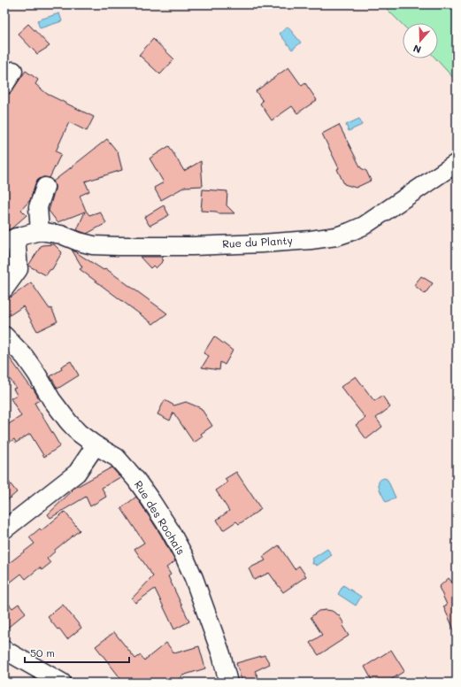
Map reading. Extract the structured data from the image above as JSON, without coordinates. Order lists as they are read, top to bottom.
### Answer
{
  "streets": {
    "street": ["Rue du Planty", "Rue des Rochais"]
  },
  "scale_bar": "50 m",
  "north": "bottom"
}
